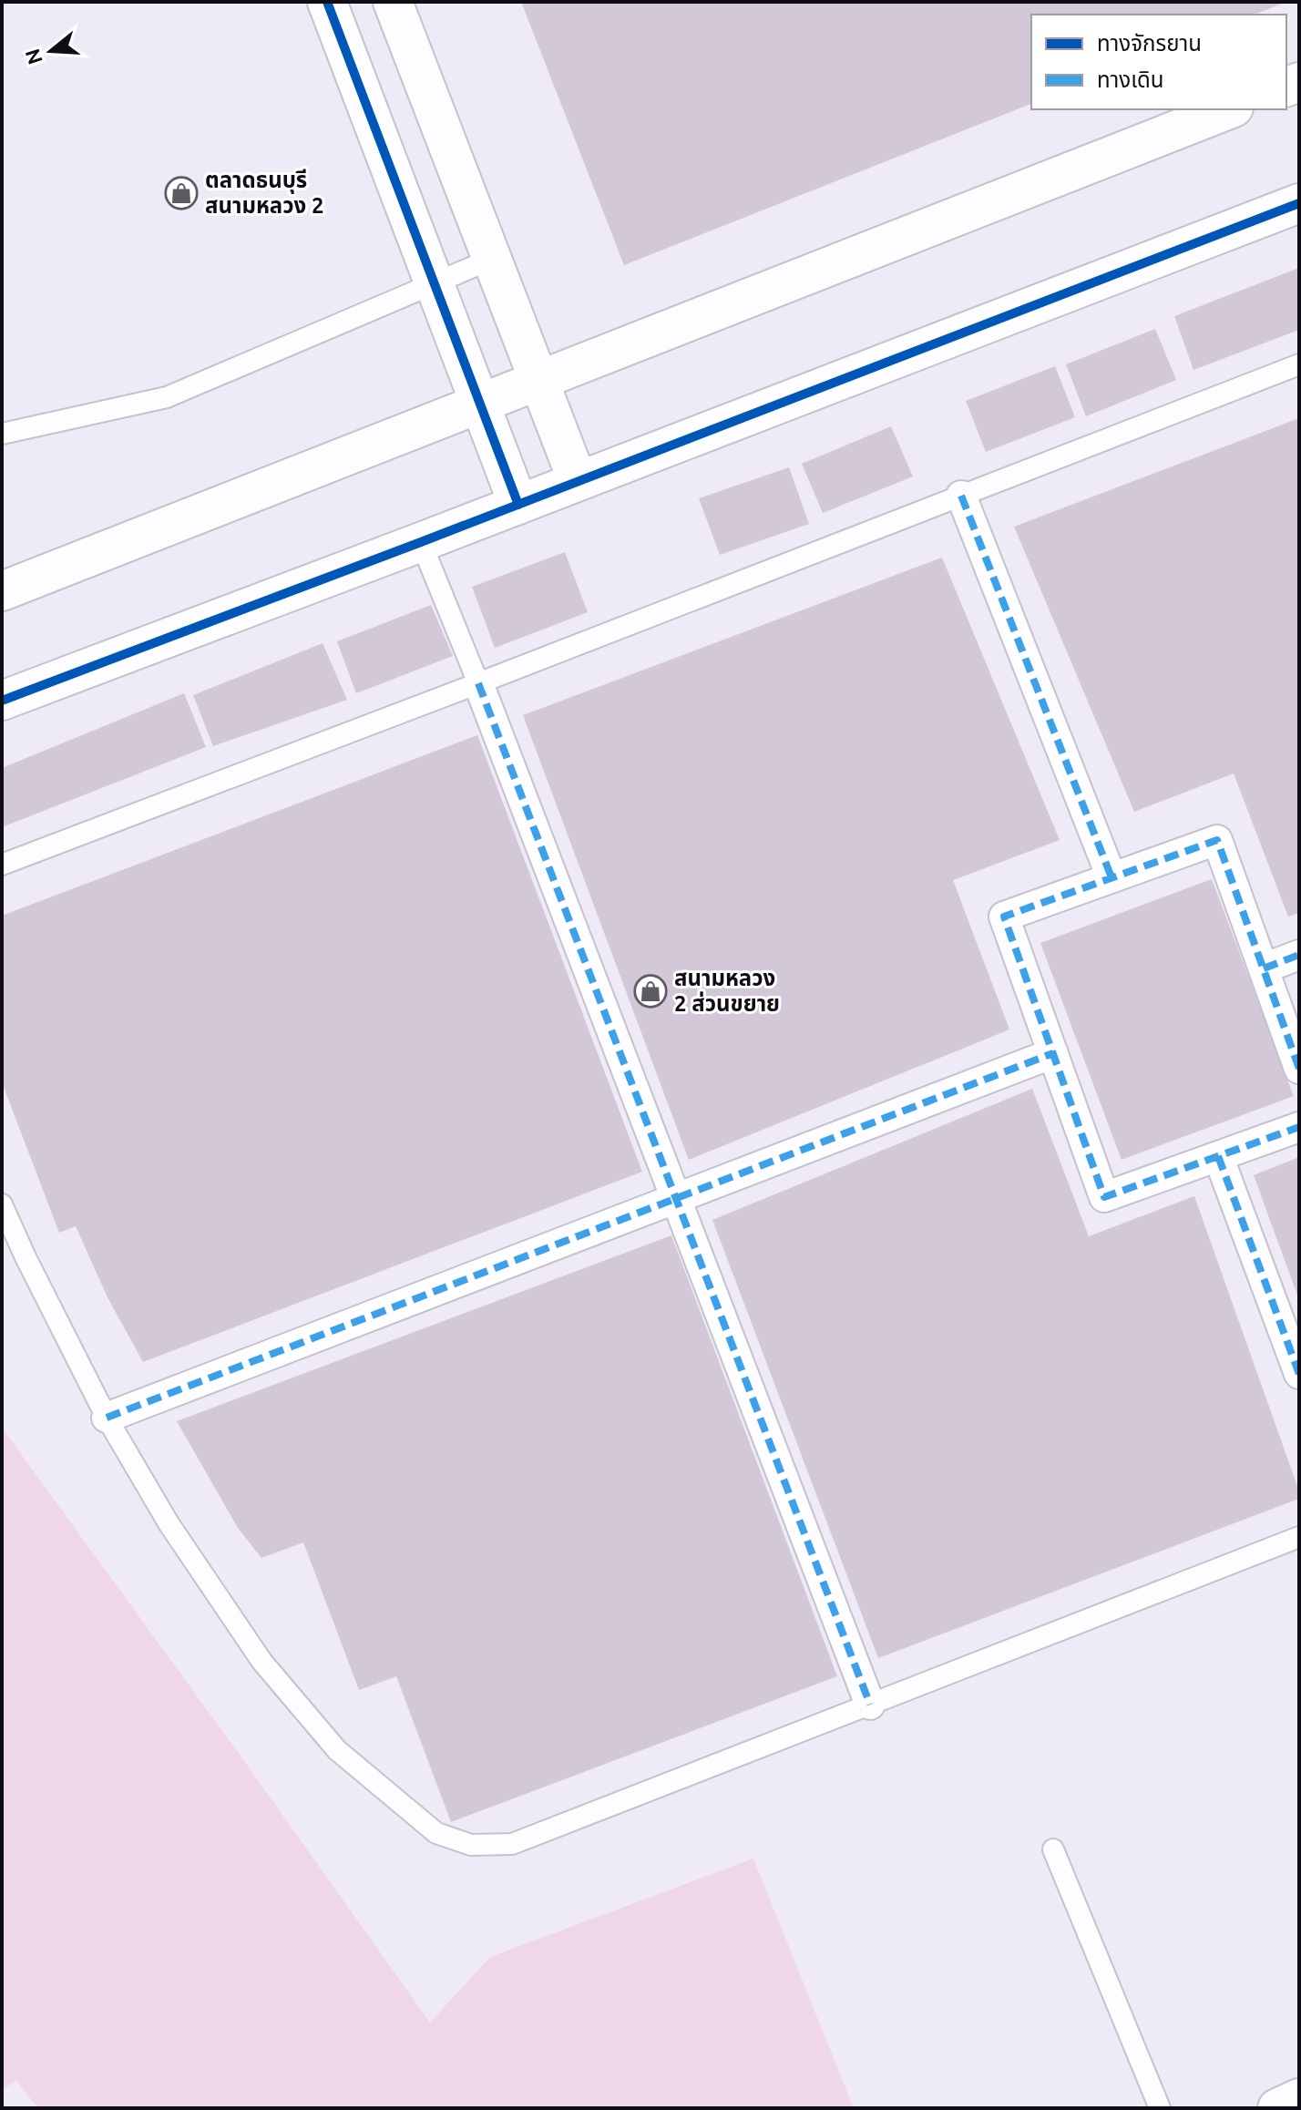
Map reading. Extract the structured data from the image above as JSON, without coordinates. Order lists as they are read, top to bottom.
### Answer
{
  "places": {
    "shop": ["ตลาดธนบุรี สนามหลวง 2", "สนามหลวง 2 ส่วนขยาย"]
  },
  "legend": ["ทางจักรยาน", "ทางเดิน"],
  "north": "left"
}
